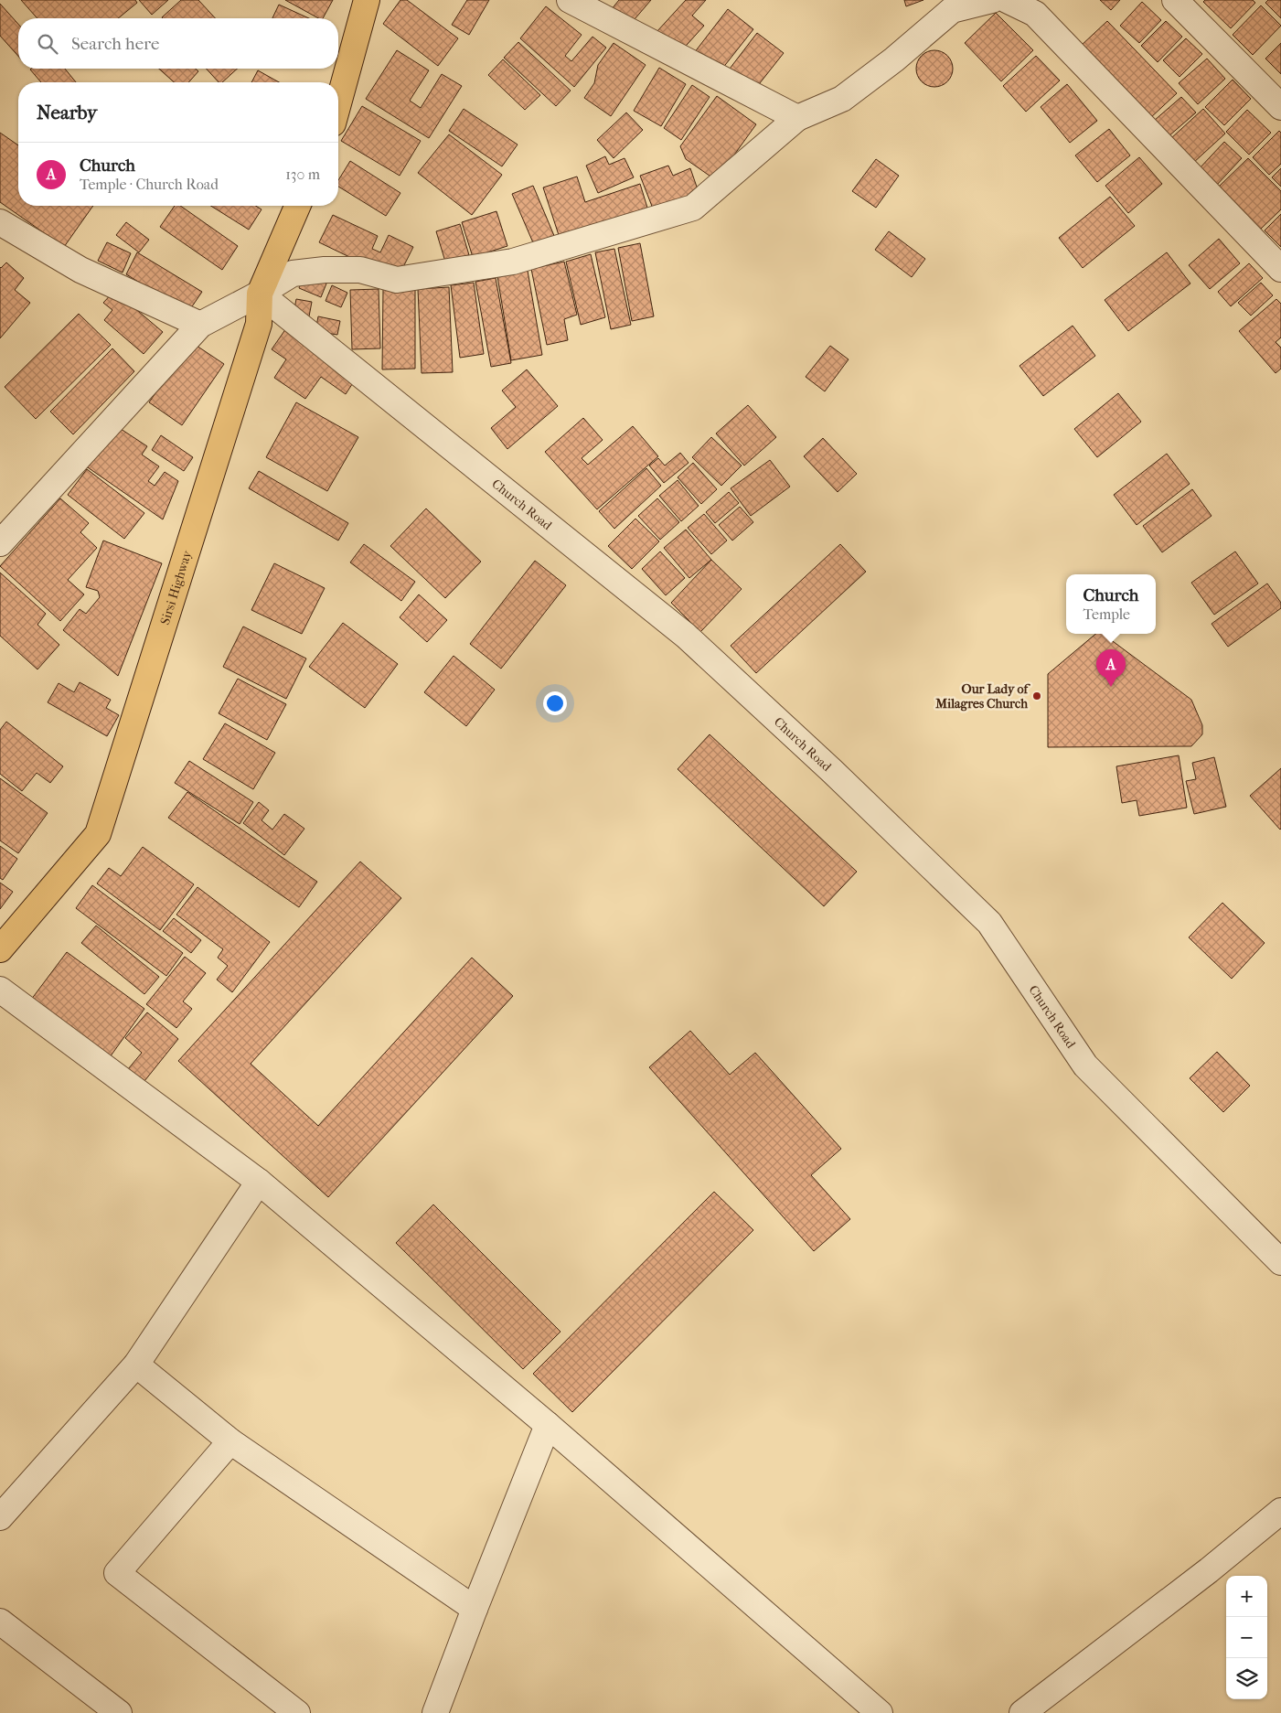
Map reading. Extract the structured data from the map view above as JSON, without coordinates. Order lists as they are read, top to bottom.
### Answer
{
  "streets": {
    "main road": ["Sirsi Highway"],
    "street": ["Church Road"]
  },
  "crossings": [
    ["Church Road", "Sirsi Highway"]
  ],
  "places": ["Our Lady of Milagres Church"],
  "page": {
    "search": "Search here",
    "heading": "Nearby",
    "list": [
      {
        "mark": "A",
        "name": "Church",
        "note": "Temple · Church Road",
        "value": "130 m"
      }
    ],
    "popup": ["Church", "Temple"],
    "pins": "A",
    "map_buttons": ["+", "−"]
  }
}
